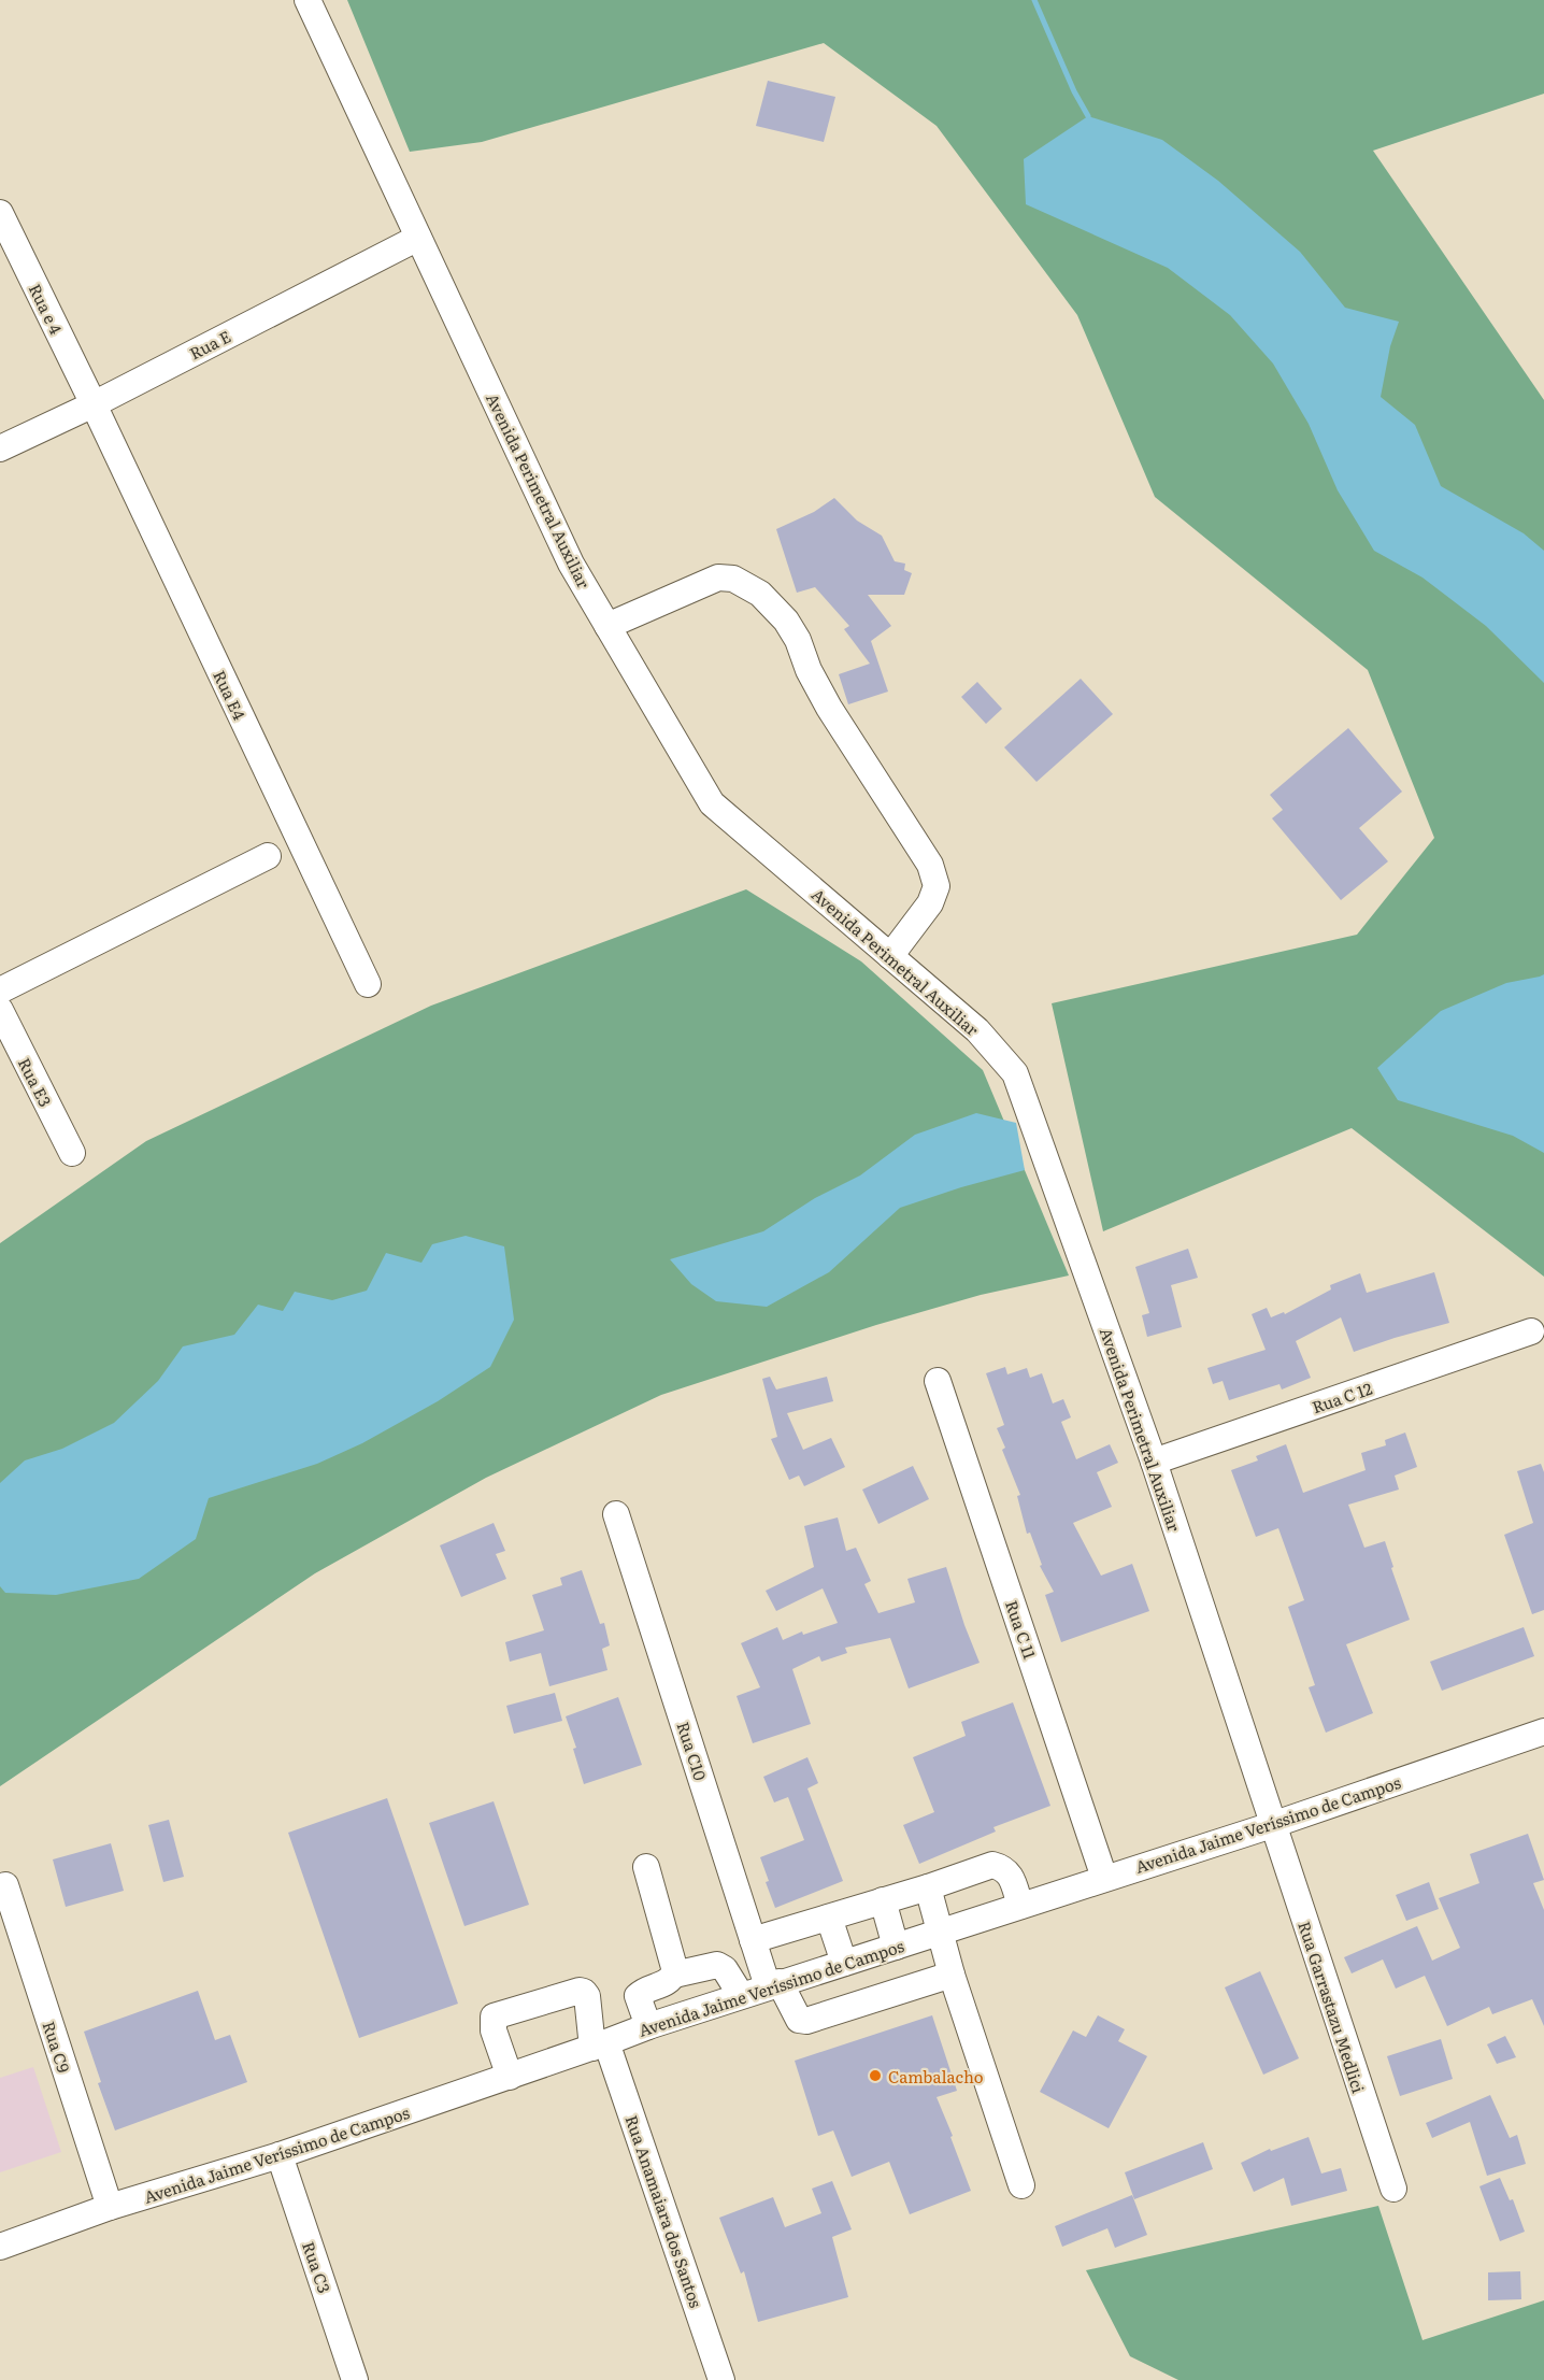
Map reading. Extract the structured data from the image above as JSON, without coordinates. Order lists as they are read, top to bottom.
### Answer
{
  "streets": {
    "street": [
      "Rua e 4",
      "Rua E",
      "Avenida Perimetral Auxiliar",
      "Rua E4",
      "Rua E3",
      "Rua C 12",
      "Rua C 11",
      "Rua C10",
      "Avenida Jaime Veríssimo de Campos",
      "Rua Garrastazu Medlici",
      "Rua C9",
      "Rua Anamaiara dos Santos",
      "Rua C3"
    ]
  },
  "crossings": [
    ["Rua e 4", "Rua E"],
    ["Rua e 4", "Rua E4"],
    ["Rua E", "Avenida Perimetral Auxiliar"],
    ["Rua E", "Rua E4"],
    ["Avenida Perimetral Auxiliar", "Rua C 12"],
    ["Avenida Perimetral Auxiliar", "Avenida Jaime Veríssimo de Campos"],
    ["Avenida Perimetral Auxiliar", "Rua Garrastazu Medlici"],
    ["Rua C 11", "Avenida Jaime Veríssimo de Campos"],
    ["Rua C10", "Avenida Jaime Veríssimo de Campos"],
    ["Avenida Jaime Veríssimo de Campos", "Rua Garrastazu Medlici"],
    ["Avenida Jaime Veríssimo de Campos", "Rua C9"],
    ["Avenida Jaime Veríssimo de Campos", "Rua Anamaiara dos Santos"],
    ["Avenida Jaime Veríssimo de Campos", "Rua C3"]
  ],
  "places": ["Cambalacho"]
}
